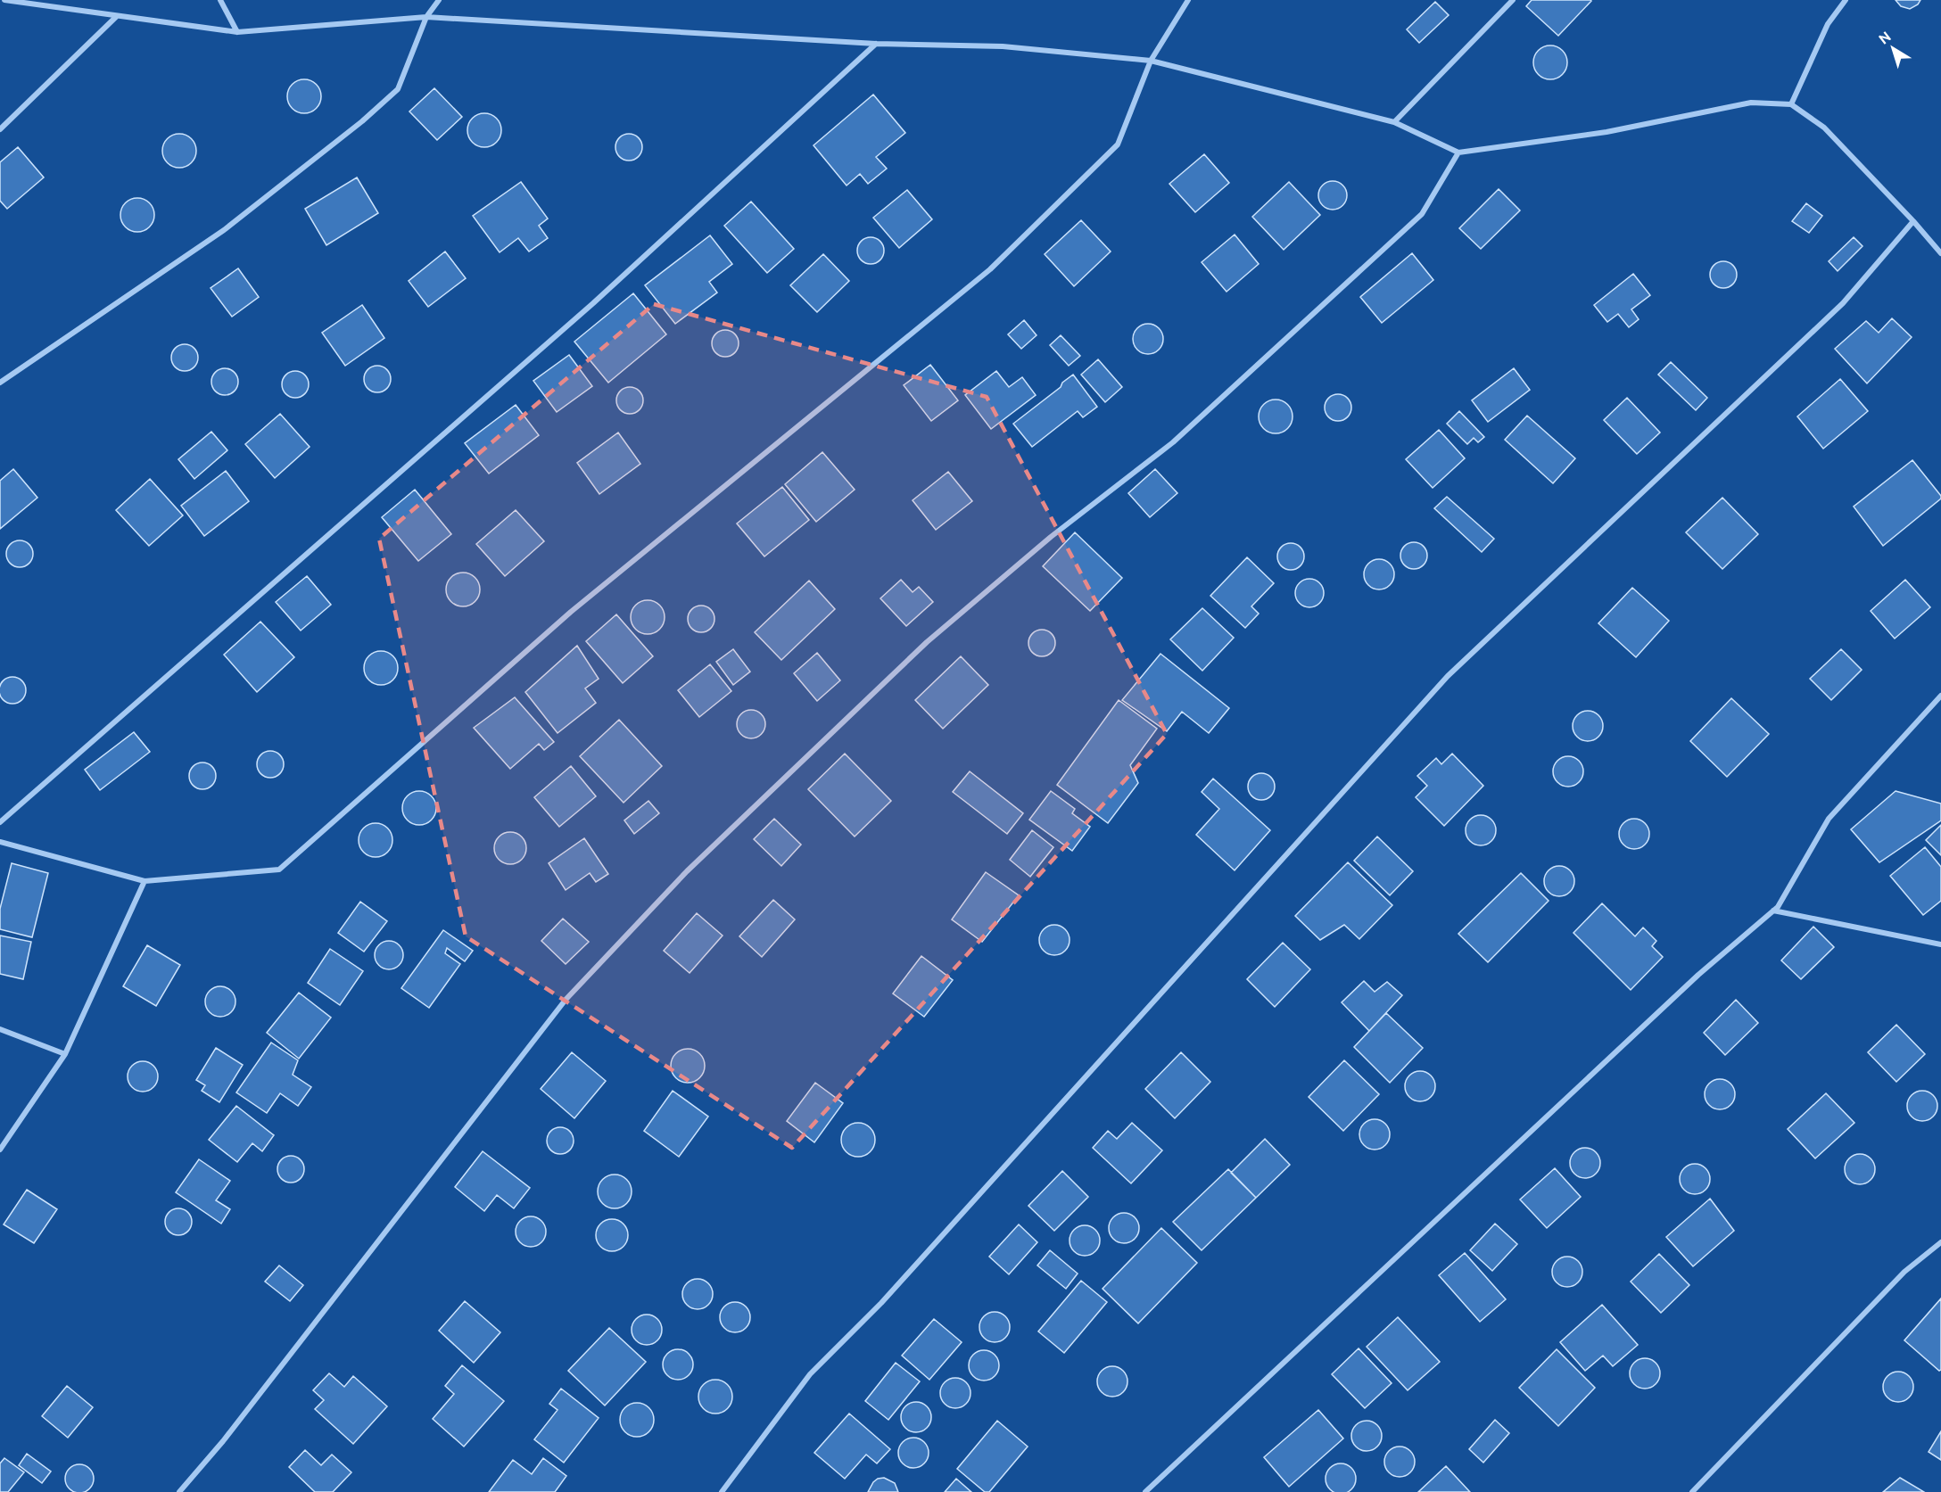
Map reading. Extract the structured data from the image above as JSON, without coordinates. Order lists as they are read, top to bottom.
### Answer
{
  "north": "top left"
}
